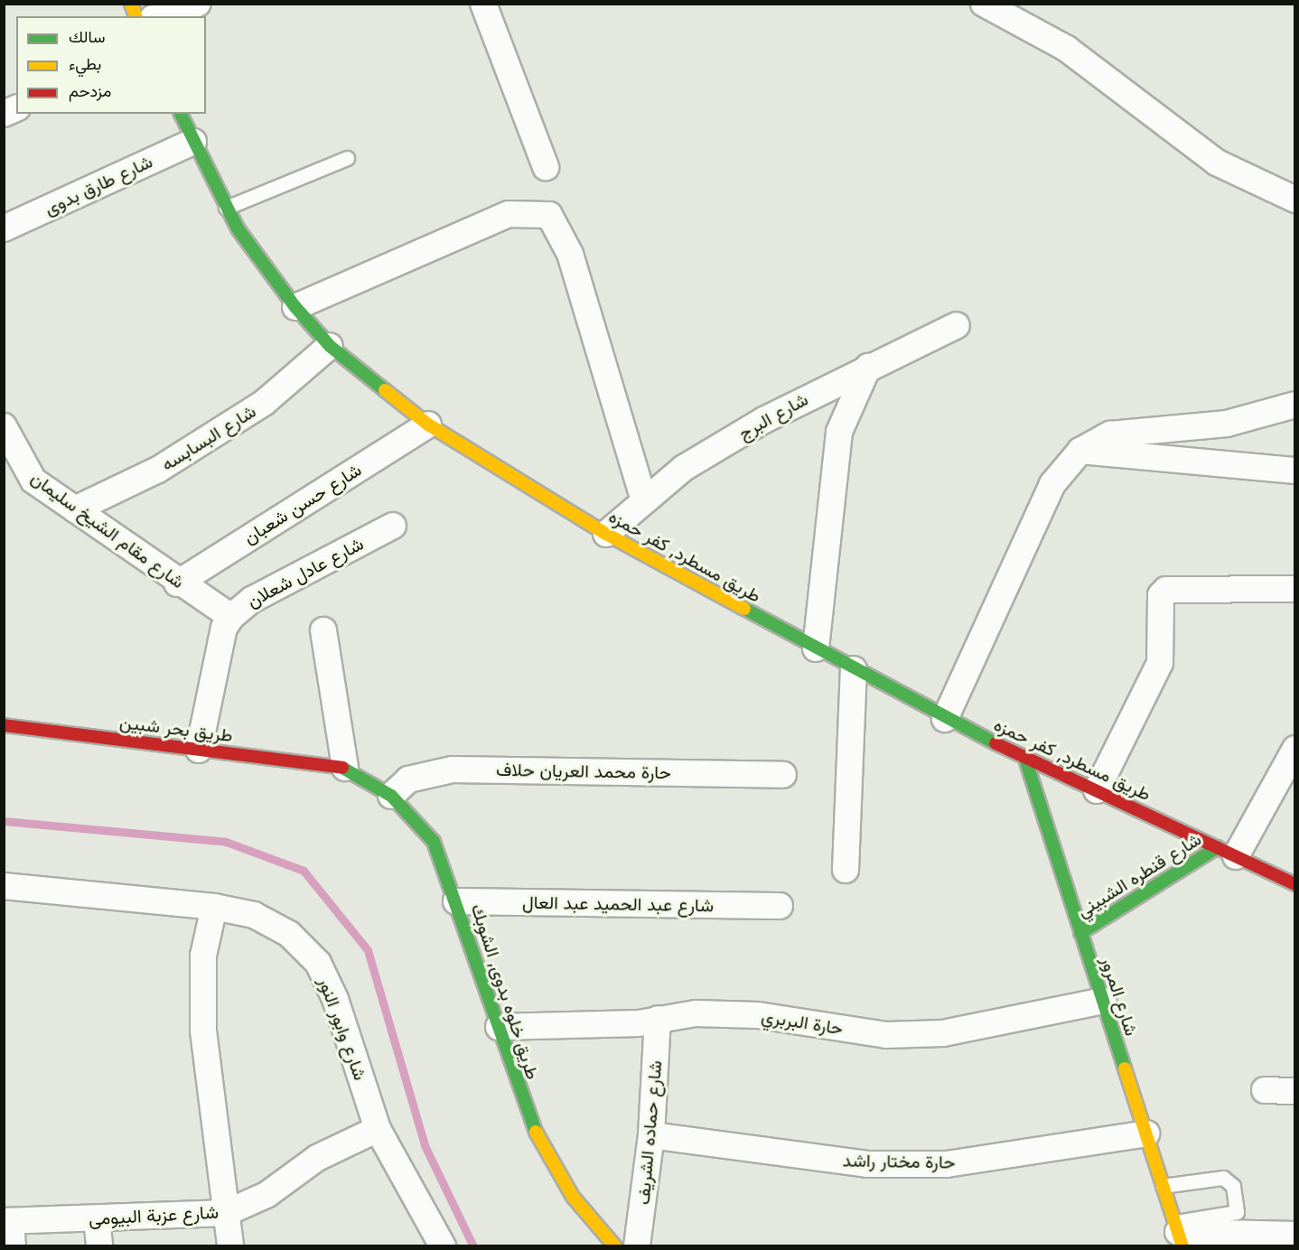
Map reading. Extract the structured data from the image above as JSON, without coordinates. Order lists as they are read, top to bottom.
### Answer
{
  "streets": {
    "street": [
      "شارع طارق بدوى",
      "شارع البرج",
      "شارع البسابسه",
      "شارع حسن شعبان",
      "شارع مقام الشيخ سليمان",
      "طريق مسطرد, كفر حمزه",
      "شارع عادل شعلان",
      "طريق بحر شبين",
      "حارة محمد العريان حلاف",
      "شارع قنطره الشبيني",
      "شارع عبد الحميد عبد العال",
      "طريق خلوه بدوى, الشوبك",
      "شارع المرور",
      "حارة البربري",
      "شارع وابور النور",
      "شارع حماده الشريف",
      "حارة مختار راشد",
      "شارع عزبة البيومى"
    ]
  },
  "crossings": [
    ["شارع طارق بدوى", "طريق مسطرد, كفر حمزه"],
    ["شارع البرج", "طريق مسطرد, كفر حمزه"],
    ["شارع البسابسه", "شارع مقام الشيخ سليمان"],
    ["شارع البسابسه", "طريق مسطرد, كفر حمزه"],
    ["شارع حسن شعبان", "شارع مقام الشيخ سليمان"],
    ["شارع حسن شعبان", "طريق مسطرد, كفر حمزه"],
    ["شارع مقام الشيخ سليمان", "شارع عادل شعلان"],
    ["طريق مسطرد, كفر حمزه", "شارع قنطره الشبيني"],
    ["طريق مسطرد, كفر حمزه", "شارع المرور"],
    ["طريق بحر شبين", "طريق خلوه بدوى, الشوبك"],
    ["حارة محمد العريان حلاف", "طريق خلوه بدوى, الشوبك"],
    ["شارع قنطره الشبيني", "شارع المرور"],
    ["شارع عبد الحميد عبد العال", "طريق خلوه بدوى, الشوبك"],
    ["طريق خلوه بدوى, الشوبك", "حارة البربري"],
    ["شارع المرور", "حارة البربري"],
    ["شارع المرور", "حارة مختار راشد"],
    ["حارة البربري", "شارع حماده الشريف"],
    ["شارع وابور النور", "شارع عزبة البيومى"],
    ["شارع حماده الشريف", "حارة مختار راشد"]
  ],
  "legend": ["سالك", "بطيء", "مزدحم"]
}
